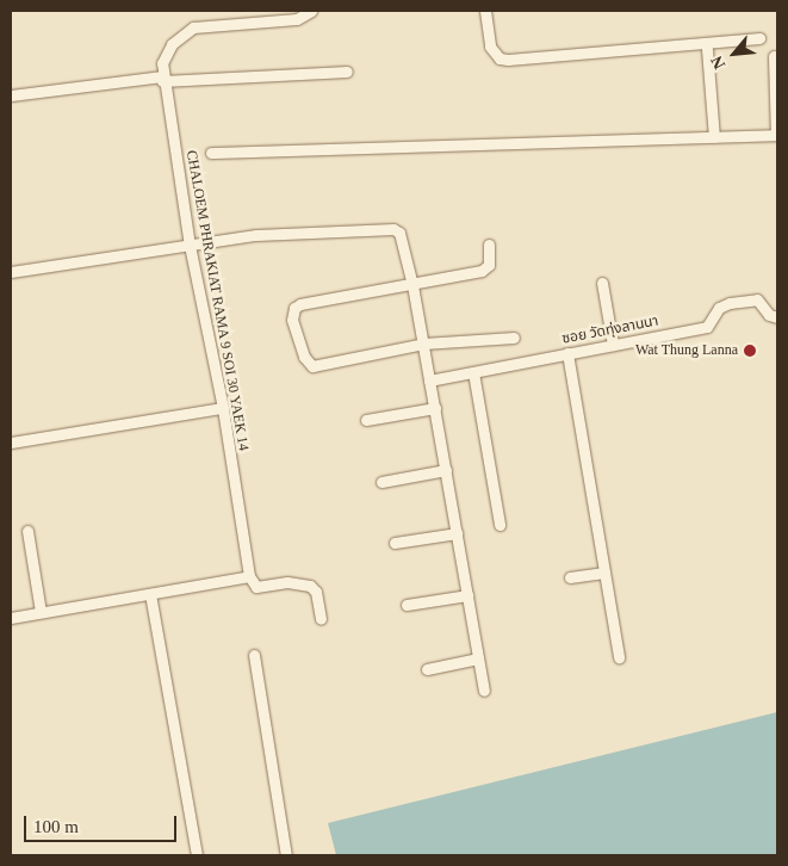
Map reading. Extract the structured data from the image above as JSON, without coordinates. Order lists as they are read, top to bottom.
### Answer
{
  "streets": {
    "street": ["CHALOEM PHRAKIAT RAMA 9 SOI 30 YAEK 14", "ซอย วัดทุ่งลานนา"]
  },
  "places": ["Wat Thung Lanna"],
  "scale_bar": "100 m",
  "north": "bottom left"
}
